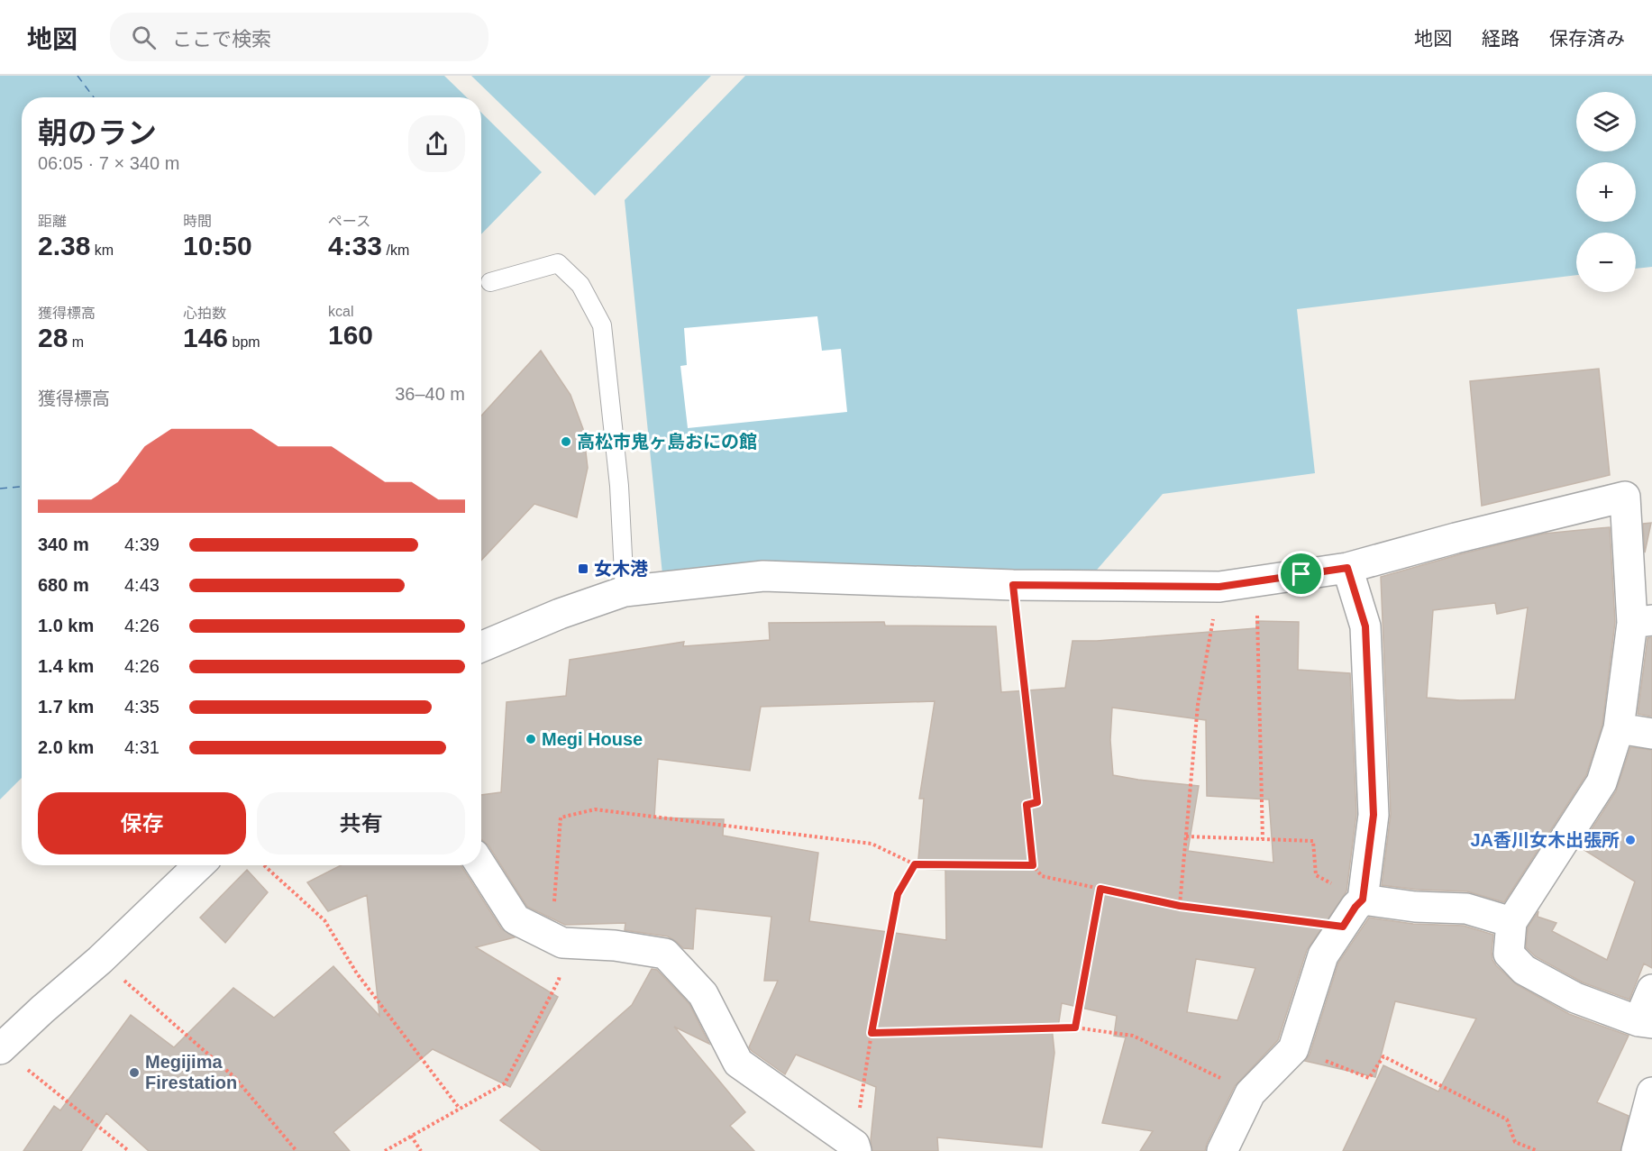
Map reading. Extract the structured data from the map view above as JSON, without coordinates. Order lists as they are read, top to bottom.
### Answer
{
  "places": {
    "other": [
      "高松市鬼ヶ島おにの館",
      "Megi House",
      "JA香川女木出張所",
      "Megijima Firestation"
    ],
    "transit": ["女木港"]
  },
  "page": {
    "header": "地図",
    "search": "ここで検索",
    "nav": ["地図", "経路", "保存済み"],
    "map_buttons": ["+", "−"],
    "heading": ["朝のラン", "06:05 · 7 × 340 m"],
    "stats": [
      ["距離", "2.38 km"],
      ["時間", "10:50"],
      ["ペース", "4:33 /km"],
      ["獲得標高", "28 m"],
      ["心拍数", "146 bpm"],
      ["kcal", "160"]
    ],
    "chart": ["獲得標高", "36–40 m"],
    "list": [
      {
        "name": "340 m",
        "note": "4:39"
      },
      {
        "name": "680 m",
        "note": "4:43"
      },
      {
        "name": "1.0 km",
        "note": "4:26"
      },
      {
        "name": "1.4 km",
        "note": "4:26"
      },
      {
        "name": "1.7 km",
        "note": "4:35"
      },
      {
        "name": "2.0 km",
        "note": "4:31"
      }
    ],
    "buttons": ["保存", "共有"]
  }
}
